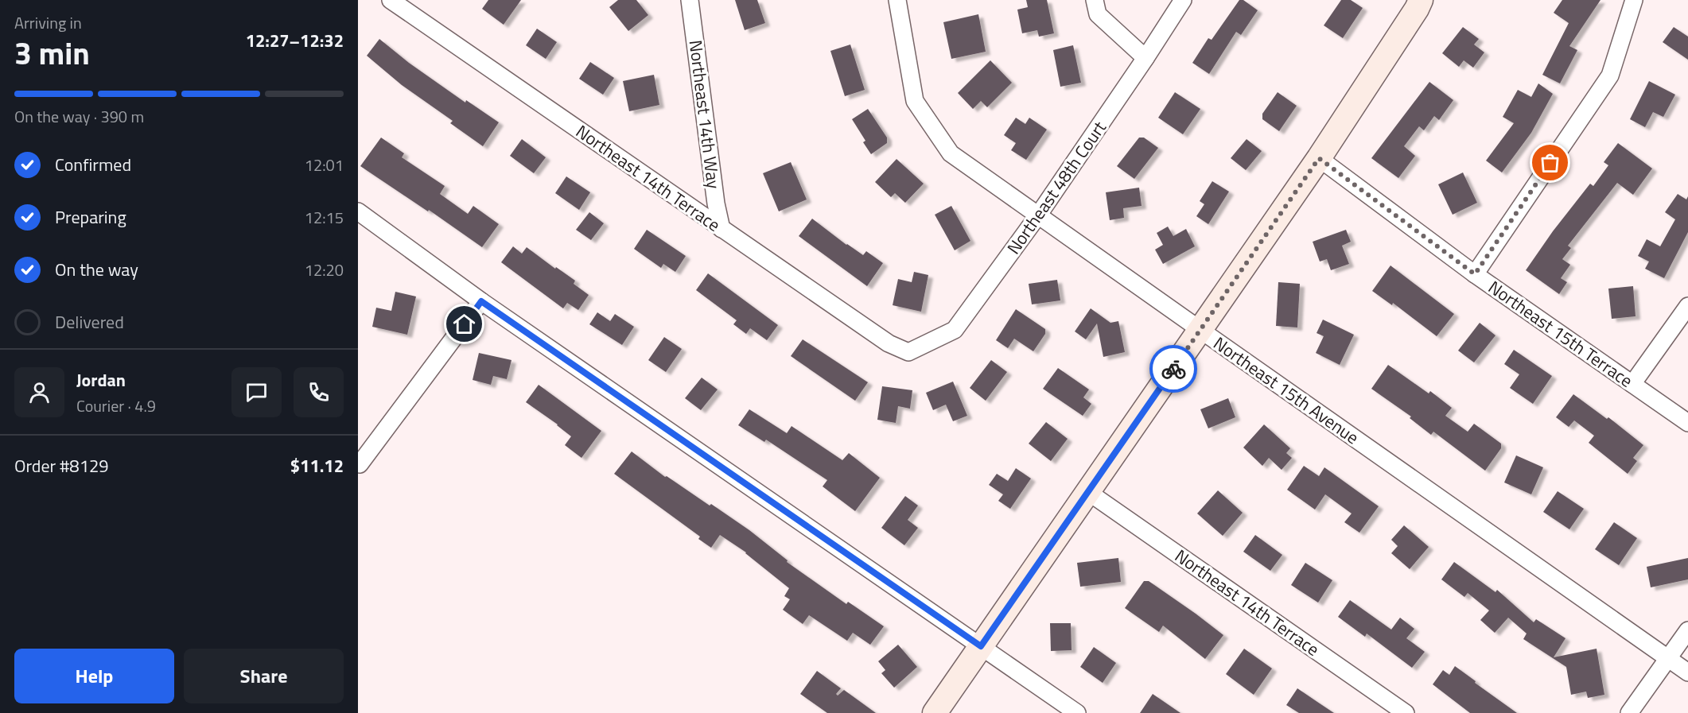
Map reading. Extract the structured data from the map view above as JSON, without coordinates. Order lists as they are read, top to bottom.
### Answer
{
  "streets": {
    "street": [
      "Northeast 14th Way",
      "Northeast 14th Terrace",
      "Northeast 48th Court",
      "Northeast 15th Terrace",
      "Northeast 15th Avenue"
    ]
  },
  "crossings": [
    ["Northeast 14th Way", "Northeast 14th Terrace"],
    ["Northeast 14th Terrace", "Northeast 48th Court"],
    ["Northeast 48th Court", "Northeast 15th Avenue"]
  ],
  "page": {
    "heading": ["3 min", "Arriving in", "12:27–12:32"],
    "panel": [
      "Jordan",
      "Courier · 4.9",
      "Order #8129",
      "$11.12"
    ],
    "bar": "On the way · 390 m",
    "list": [
      ["Confirmed", "12:01"],
      ["Preparing", "12:15"],
      ["On the way", "12:20"],
      "Delivered"
    ],
    "buttons": ["Help", "Share"]
  }
}
